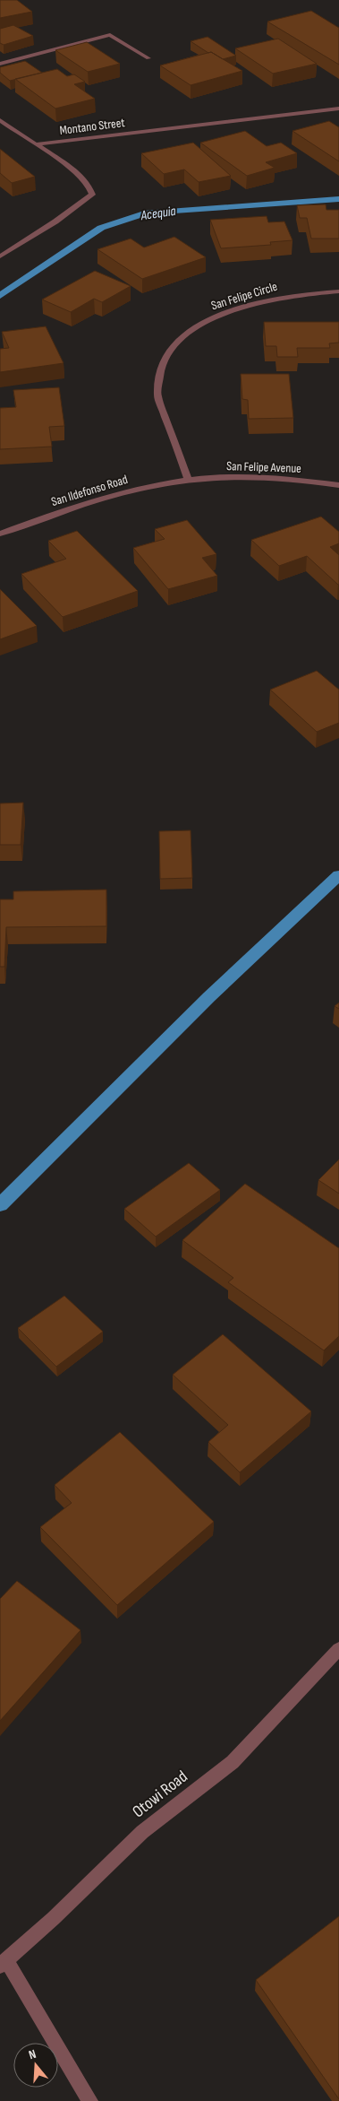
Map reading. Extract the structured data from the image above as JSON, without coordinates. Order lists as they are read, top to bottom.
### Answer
{
  "streets": {
    "street": [
      "Montano Street",
      "San Felipe Circle",
      "San Felipe Avenue",
      "San Ildefonso Road",
      "Otowi Road"
    ]
  },
  "crossings": [
    ["San Felipe Circle", "San Felipe Avenue"],
    ["San Felipe Circle", "San Ildefonso Road"],
    ["San Felipe Avenue", "San Ildefonso Road"]
  ],
  "water": ["Acequia"],
  "north": "top"
}
